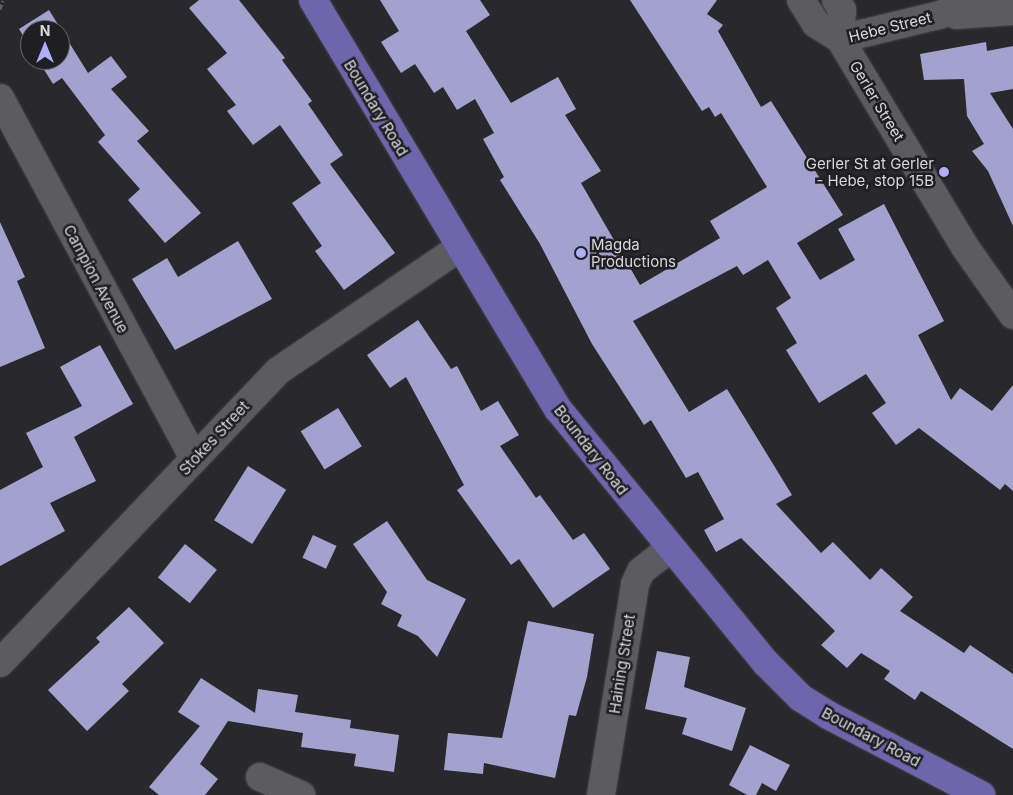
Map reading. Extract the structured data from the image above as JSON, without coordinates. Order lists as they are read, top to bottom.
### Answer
{
  "streets": {
    "main road": ["Boundary Road"],
    "street": [
      "Hebe Street",
      "Gerler Street",
      "Campion Avenue",
      "Stokes Street",
      "Haining Street"
    ]
  },
  "crossings": [
    ["Hebe Street", "Gerler Street"],
    ["Boundary Road", "Stokes Street"],
    ["Boundary Road", "Haining Street"],
    ["Campion Avenue", "Stokes Street"]
  ],
  "places": ["Gerler St at Gerler - Hebe, stop 15B", "Magda Productions"],
  "north": "top"
}
